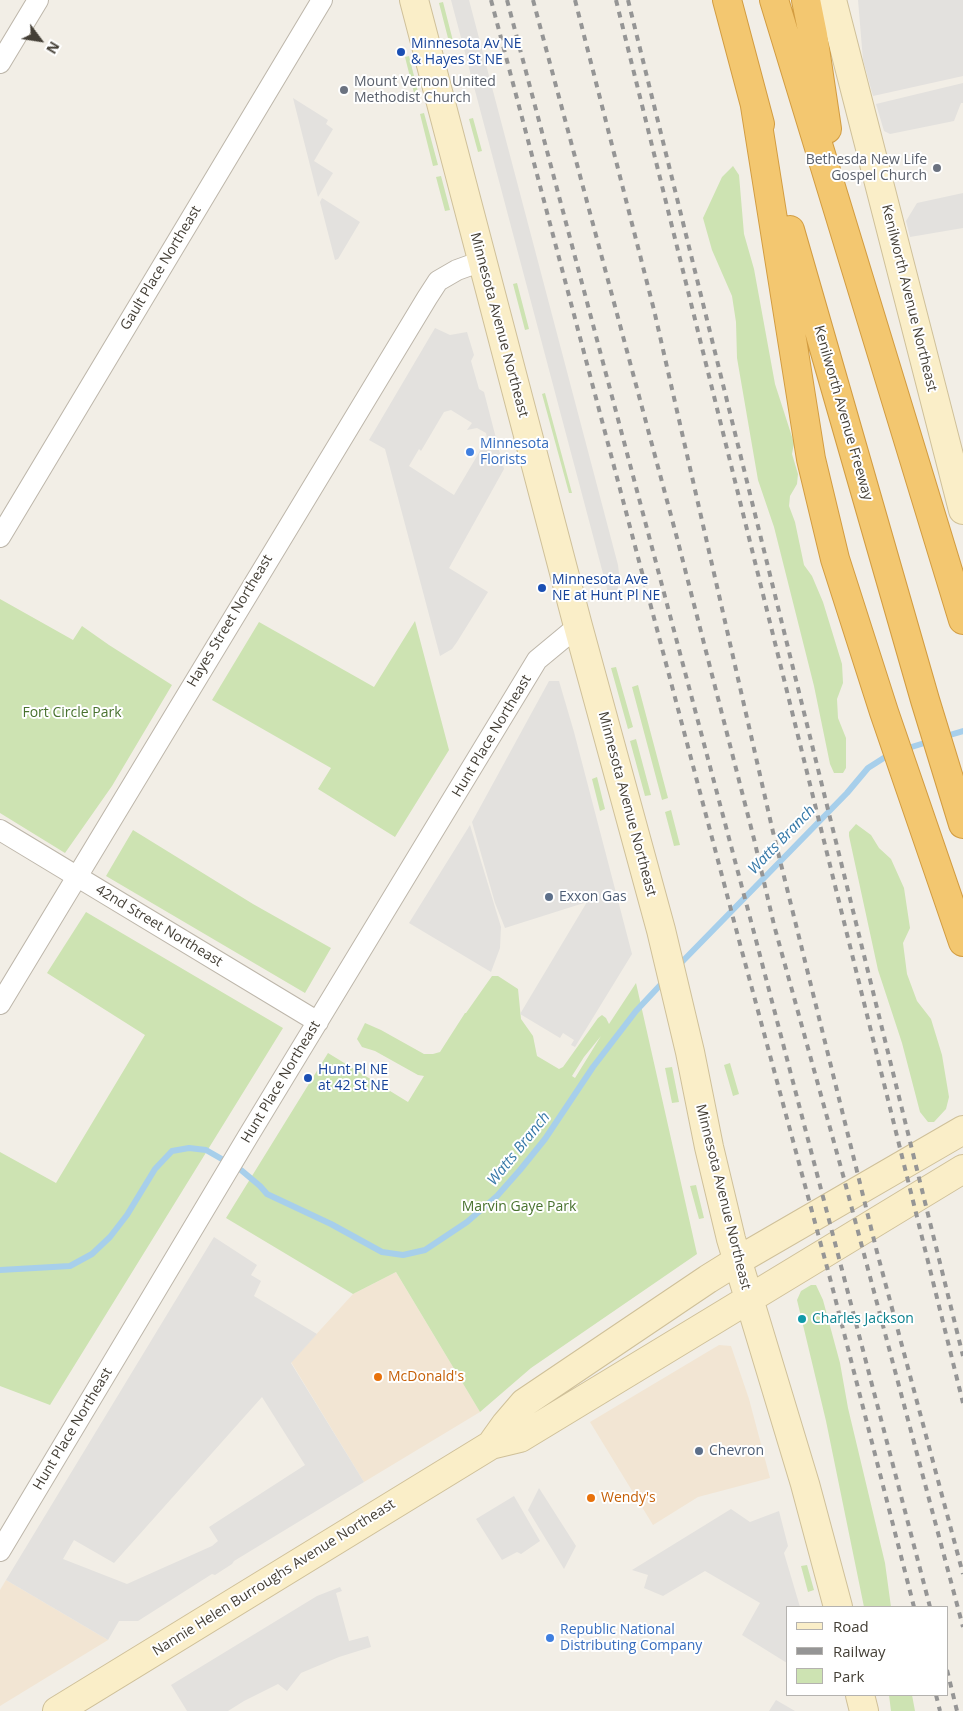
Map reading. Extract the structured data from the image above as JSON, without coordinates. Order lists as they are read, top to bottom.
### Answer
{
  "streets": {
    "highway": ["Kenilworth Avenue Freeway"],
    "main road": ["Kenilworth Avenue Northeast", "Minnesota Avenue Northeast", "Nannie Helen Burroughs Avenue Northeast"],
    "street": [
      "Gault Place Northeast",
      "Hayes Street Northeast",
      "Hunt Place Northeast",
      "42nd Street Northeast"
    ]
  },
  "crossings": [
    ["Minnesota Avenue Northeast", "Hayes Street Northeast"],
    ["Minnesota Avenue Northeast", "Hunt Place Northeast"],
    ["Minnesota Avenue Northeast", "Nannie Helen Burroughs Avenue Northeast"],
    ["Hayes Street Northeast", "42nd Street Northeast"],
    ["Hunt Place Northeast", "42nd Street Northeast"]
  ],
  "water": ["Watts Branch"],
  "parks": ["Fort Circle Park", "Marvin Gaye Park"],
  "places": [
    "Minnesota Av NE & Hayes St NE",
    "Mount Vernon United Methodist Church",
    "Bethesda New Life Gospel Church",
    "Minnesota Florists",
    "Minnesota Ave NE at Hunt Pl NE",
    "Exxon Gas",
    "Hunt Pl NE at 42 St NE",
    "Charles Jackson",
    "McDonald's",
    "Chevron",
    "Wendy's",
    "Republic National Distributing Company"
  ],
  "legend": ["Road", "Railway", "Park"],
  "north": "bottom right"
}
